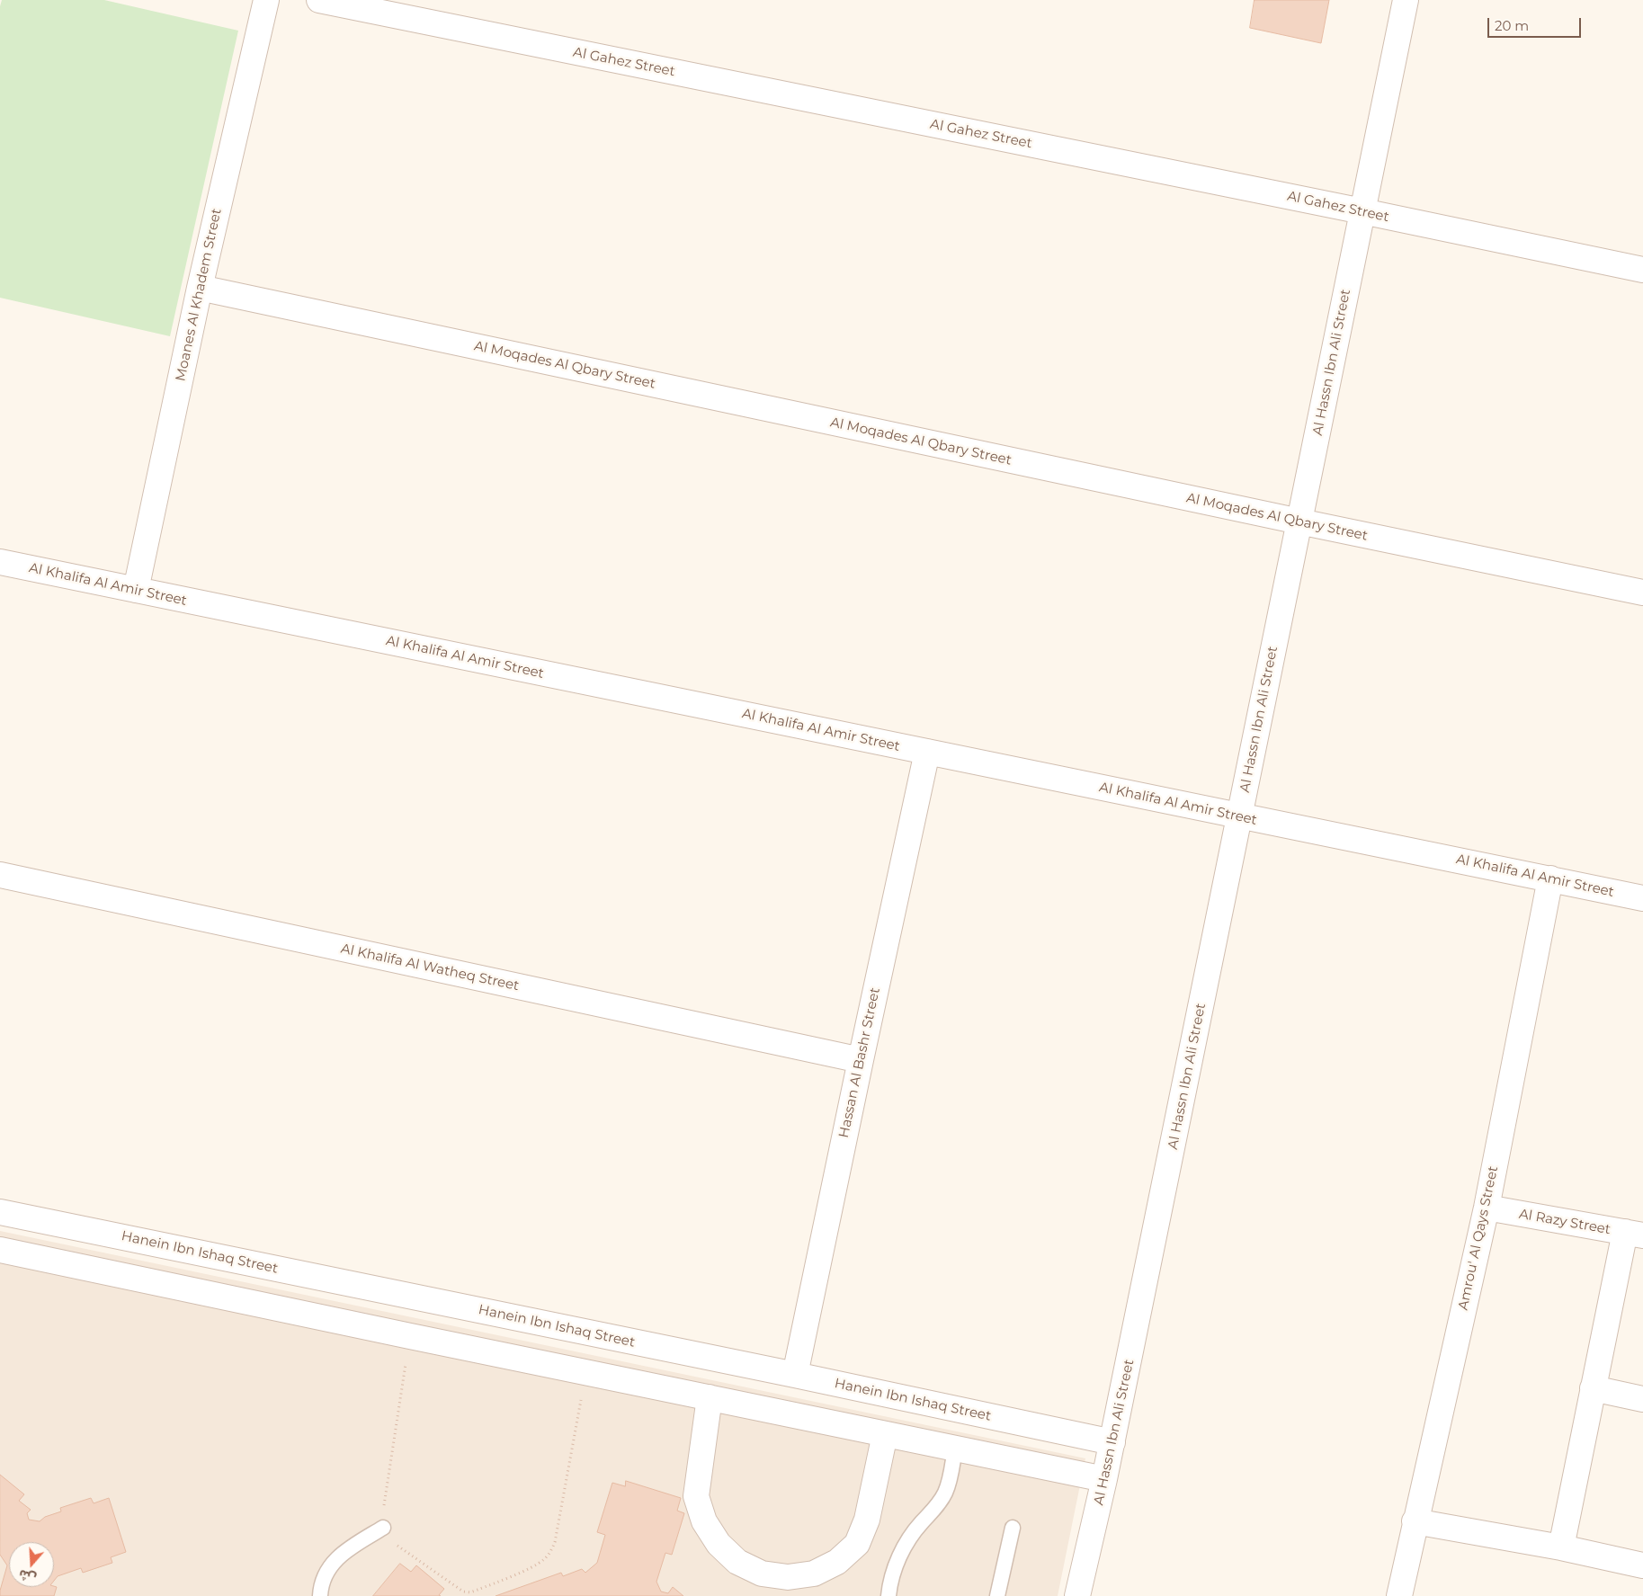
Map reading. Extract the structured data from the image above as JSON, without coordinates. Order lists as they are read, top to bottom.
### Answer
{
  "streets": {
    "street": [
      "Al Gahez Street",
      "Moanes Al Khadem Street",
      "Al Hassn Ibn Ali Street",
      "Al Moqades Al Qbary Street",
      "Al Khalifa Al Amir Street",
      "Al Khalifa Al Watheq Street",
      "Hassan Al Bashr Street",
      "Al Razy Street",
      "Amrou' Al Qays Street",
      "Hanein Ibn Ishaq Street"
    ]
  },
  "crossings": [
    ["Al Gahez Street", "Al Hassn Ibn Ali Street"],
    ["Moanes Al Khadem Street", "Al Moqades Al Qbary Street"],
    ["Moanes Al Khadem Street", "Al Khalifa Al Amir Street"],
    ["Al Hassn Ibn Ali Street", "Al Moqades Al Qbary Street"],
    ["Al Hassn Ibn Ali Street", "Al Khalifa Al Amir Street"],
    ["Al Hassn Ibn Ali Street", "Hanein Ibn Ishaq Street"],
    ["Al Khalifa Al Amir Street", "Hassan Al Bashr Street"],
    ["Al Khalifa Al Amir Street", "Amrou' Al Qays Street"],
    ["Al Khalifa Al Watheq Street", "Hassan Al Bashr Street"],
    ["Hassan Al Bashr Street", "Hanein Ibn Ishaq Street"],
    ["Al Razy Street", "Amrou' Al Qays Street"]
  ],
  "scale_bar": "20 m",
  "north": "bottom"
}
